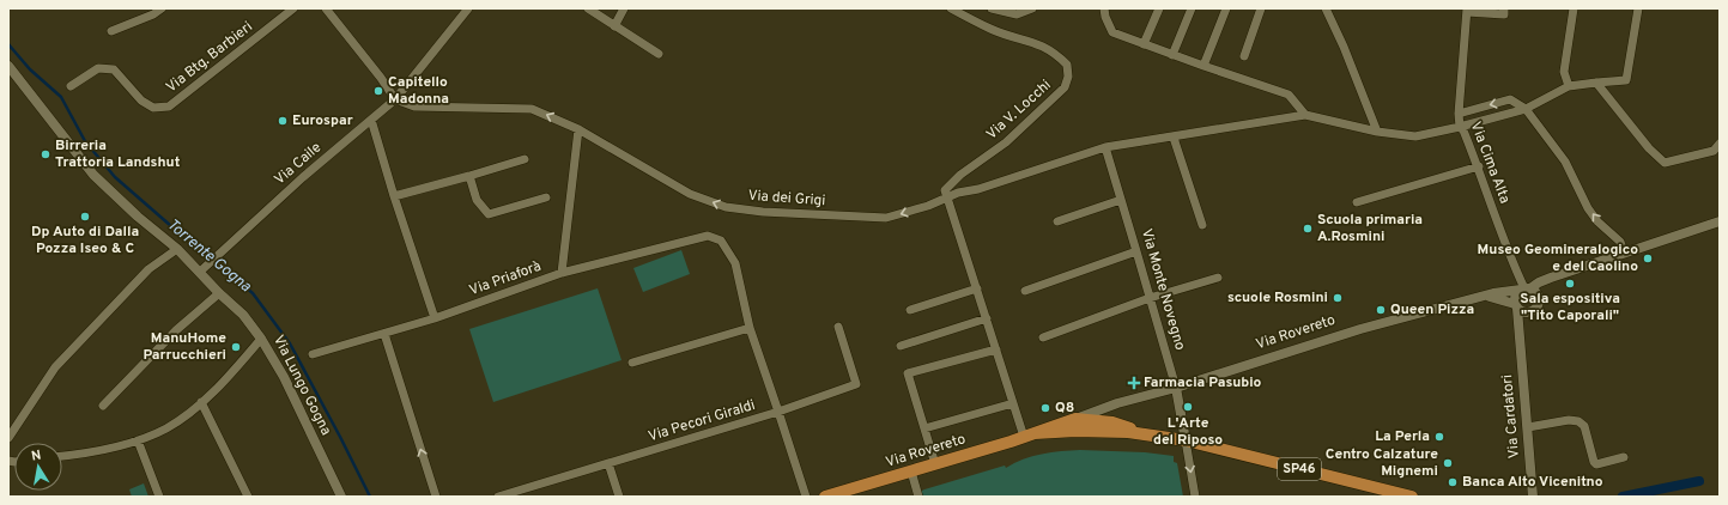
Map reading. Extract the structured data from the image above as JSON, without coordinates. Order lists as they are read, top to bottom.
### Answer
{
  "streets": {
    "main road": ["Via Rovereto", "SP46"],
    "street": [
      "Via Btg. Barbieri",
      "Via V. Locchi",
      "Via Cima Alta",
      "Via Caile",
      "Via dei Grigi",
      "Via Priaforà",
      "Via Monte Novegno",
      "Via Lungo Gogna",
      "Via Cardatori",
      "Via Pecori Giraldi"
    ]
  },
  "crossings": [
    ["Via V. Locchi", "Via dei Grigi"],
    ["Via Cima Alta", "Via Rovereto"],
    ["Via Cima Alta", "Via Cardatori"],
    ["Via Caile", "Via dei Grigi"],
    ["Via Caile", "Via Lungo Gogna"],
    ["Via dei Grigi", "Via Monte Novegno"],
    ["Via Monte Novegno", "Via Rovereto"],
    ["Via Monte Novegno", "SP46"],
    ["Via Rovereto", "Via Cardatori"],
    ["Via Rovereto", "SP46"]
  ],
  "one_way": ["Via dei Grigi"],
  "water": ["Torrente Gogna"],
  "places": {
    "other": [
      "Capitello Madonna",
      "Eurospar",
      "Birreria Trattoria Landshut",
      "Dp Auto di Dalla Pozza Iseo & C",
      "Scuola primaria A.Rosmini",
      "Museo Geomineralogico e del Caolino",
      "Sala espositiva \"Tito Caporali\"",
      "scuole Rosmini",
      "Queen Pizza",
      "ManuHome Parrucchieri",
      "L'Arte del Riposo",
      "Q8",
      "La Perla",
      "Centro Calzature Mignemi",
      "Banca Alto Vicenitno"
    ],
    "health": ["Farmacia Pasubio"]
  },
  "north": "top"
}
